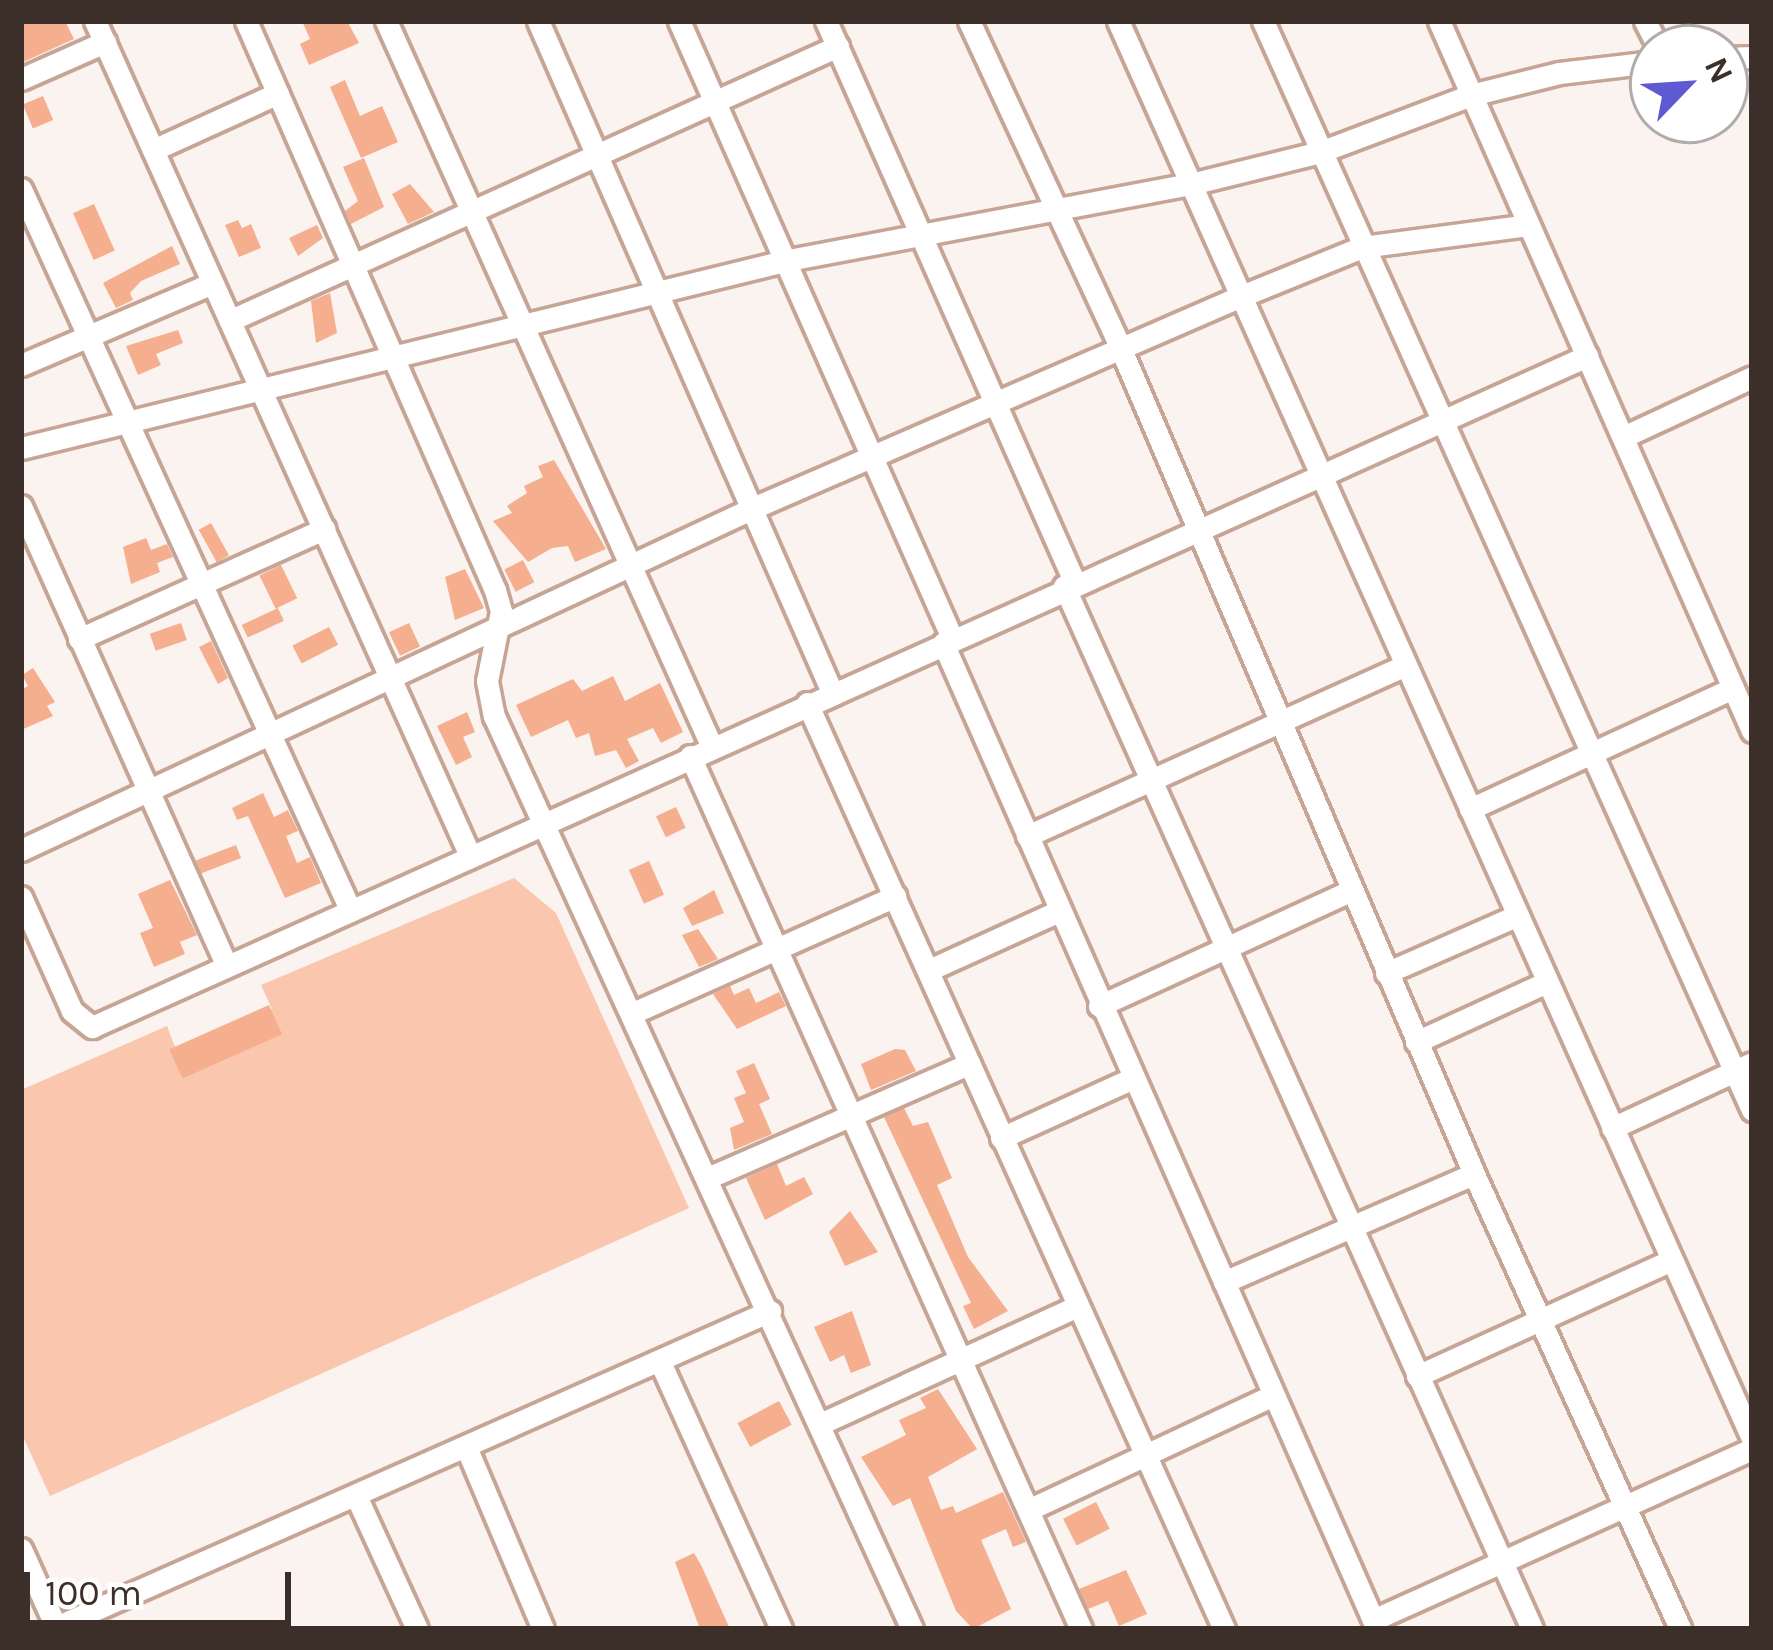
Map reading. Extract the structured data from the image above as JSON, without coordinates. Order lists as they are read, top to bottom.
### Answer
{
  "scale_bar": "100 m",
  "north": "top right"
}
